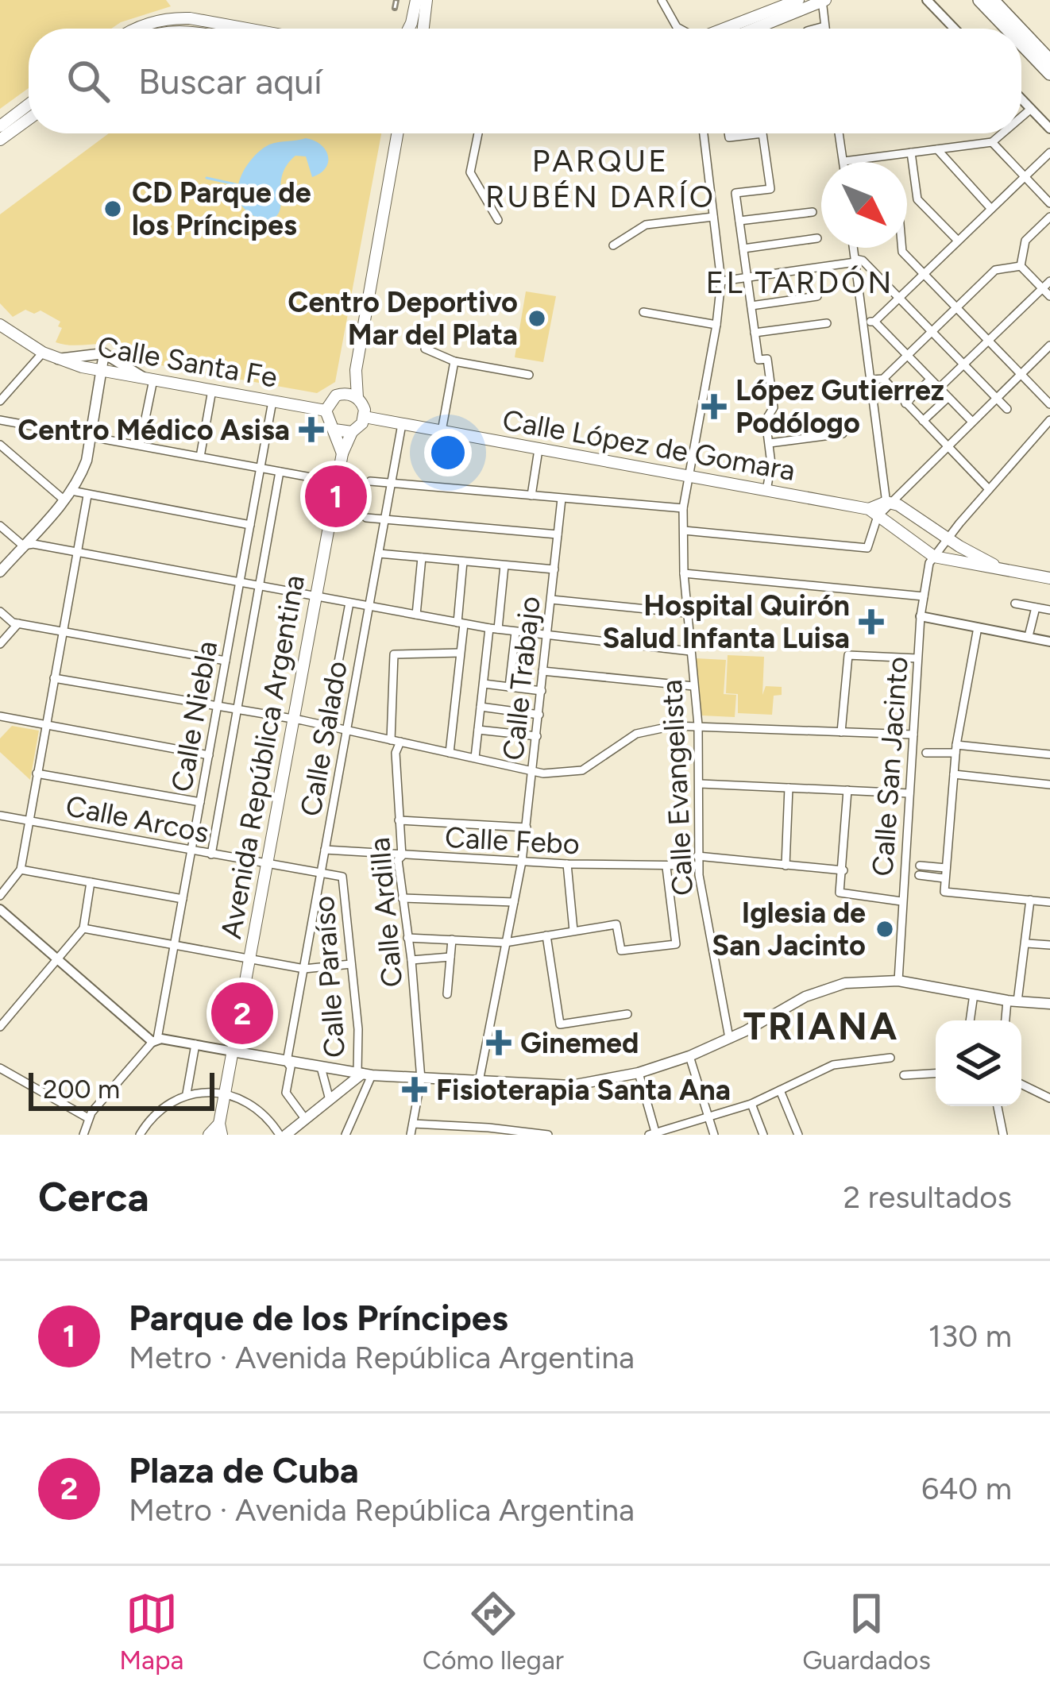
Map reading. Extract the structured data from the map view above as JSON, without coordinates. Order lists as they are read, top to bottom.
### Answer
{
  "streets": {
    "main road": ["Calle Santa Fe", "Calle López de Gomara", "Avenida República Argentina"],
    "street": [
      "Calle Trabajo",
      "Calle Niebla",
      "Calle Salado",
      "Calle San Jacinto",
      "Calle Evangelista",
      "Calle Arcos",
      "Calle Febo",
      "Calle Ardilla",
      "Calle Paraíso"
    ]
  },
  "crossings": [
    ["Calle Santa Fe", "Calle López de Gomara"],
    ["Calle Santa Fe", "Calle Niebla"],
    ["Calle Santa Fe", "Avenida República Argentina"],
    ["Calle López de Gomara", "Calle Salado"],
    ["Calle López de Gomara", "Avenida República Argentina"],
    ["Calle López de Gomara", "Calle Evangelista"],
    ["Calle Trabajo", "Calle Febo"],
    ["Calle Niebla", "Calle Arcos"],
    ["Calle Salado", "Calle Arcos"],
    ["Calle Salado", "Calle Febo"],
    ["Avenida República Argentina", "Calle Arcos"],
    ["Calle Evangelista", "Calle Febo"],
    ["Calle Arcos", "Calle Paraíso"],
    ["Calle Febo", "Calle Ardilla"]
  ],
  "districts": ["PARQUE RUBÉN DARÍO", "EL TARDÓN", "TRIANA"],
  "places": {
    "other": ["CD Parque de los Príncipes", "Centro Deportivo Mar del Plata", "Iglesia de San Jacinto"],
    "health": [
      "López Gutierrez Podólogo",
      "Centro Médico Asisa",
      "Hospital Quirón Salud Infanta Luisa",
      "Ginemed",
      "Fisioterapia Santa Ana"
    ]
  },
  "scale_bar": "200 m",
  "north": "bottom right",
  "page": {
    "search": "Buscar aquí",
    "pins": ["1", "2"],
    "scale": "200 m",
    "heading": ["Cerca", "2 resultados"],
    "list": [
      {
        "mark": "1",
        "name": "Parque de los Príncipes",
        "note": "Metro · Avenida República Argentina",
        "value": "130 m"
      },
      {
        "mark": "2",
        "name": "Plaza de Cuba",
        "note": "Metro · Avenida República Argentina",
        "value": "640 m"
      }
    ],
    "nav": ["Mapa", "Cómo llegar", "Guardados"]
  }
}
